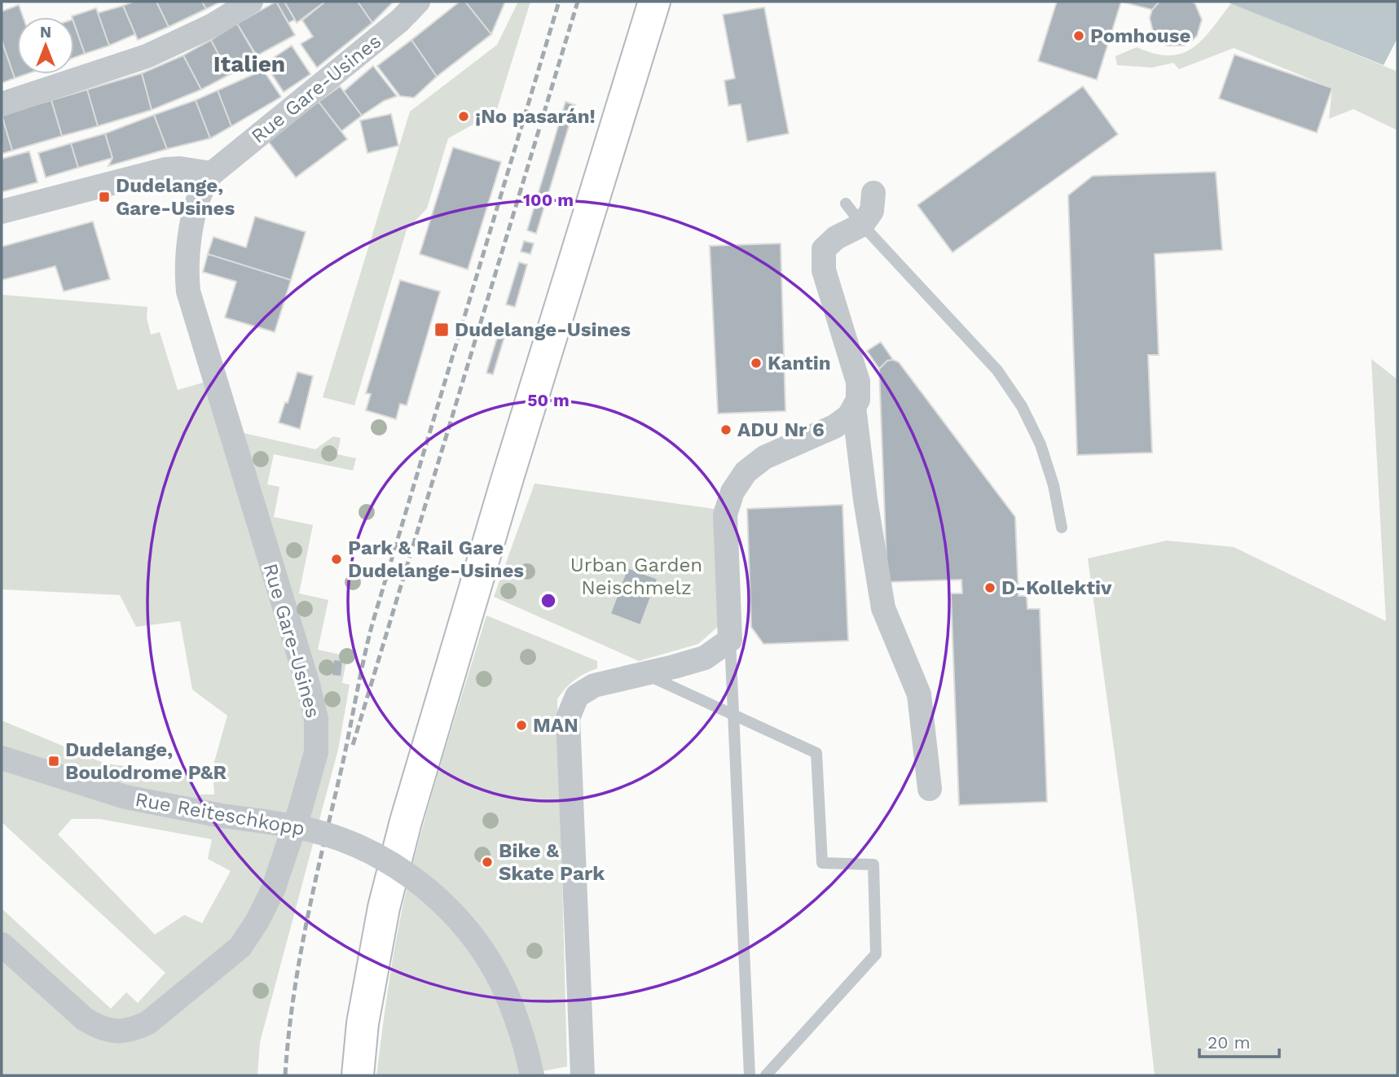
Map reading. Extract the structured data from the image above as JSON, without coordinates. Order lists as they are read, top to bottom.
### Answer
{
  "streets": {
    "street": ["Rue Gare-Usines", "Rue Reiteschkopp"]
  },
  "districts": ["Italien"],
  "parks": ["Urban Garden Neischmelz"],
  "places": {
    "other": [
      "Pomhouse",
      "¡No pasarán!",
      "Kantin",
      "ADU Nr 6",
      "Park & Rail Gare Dudelange-Usines",
      "D-Kollektiv",
      "MAN",
      "Bike & Skate Park"
    ],
    "transit": ["Dudelange, Gare-Usines", "Dudelange-Usines", "Dudelange, Boulodrome P&R"]
  },
  "scale_bar": "20 m",
  "north": "top",
  "rings": ["100 m", "50 m"]
}
